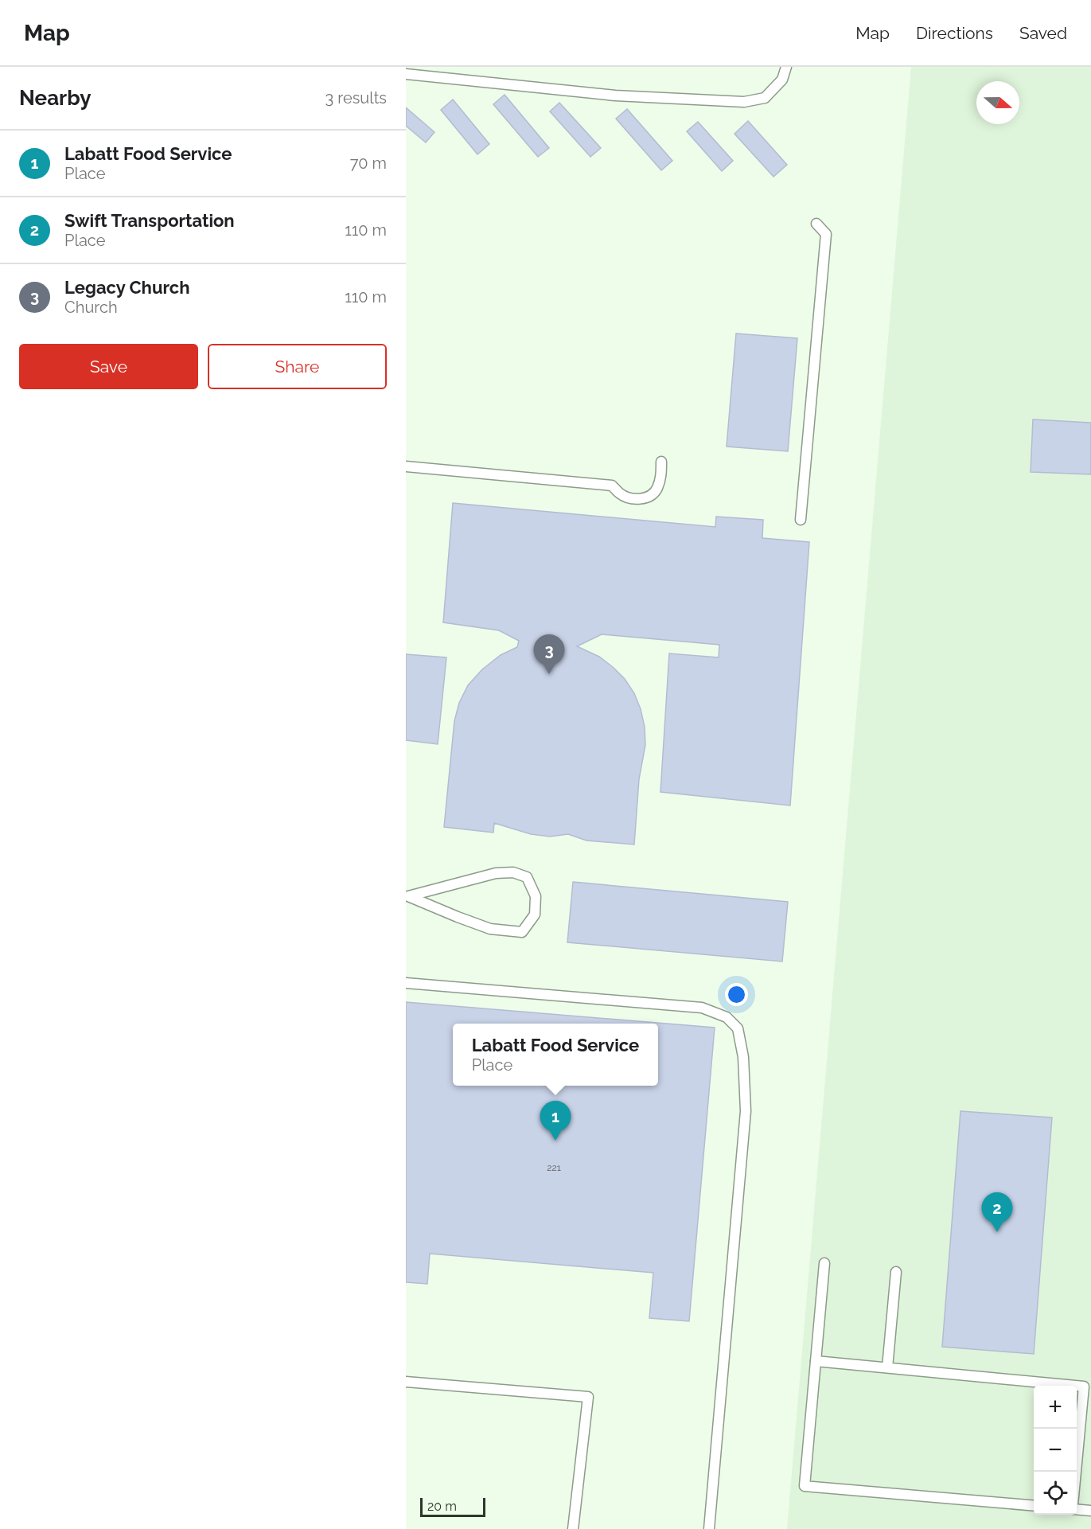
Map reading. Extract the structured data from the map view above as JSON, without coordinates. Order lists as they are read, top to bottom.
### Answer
{
  "house_numbers": ["221"],
  "scale_bar": "20 m",
  "north": "right",
  "page": {
    "header": "Map",
    "nav": ["Map", "Directions", "Saved"],
    "heading": ["Nearby", "3 results"],
    "list": [
      {
        "mark": "1",
        "name": "Labatt Food Service",
        "note": "Place",
        "value": "70 m"
      },
      {
        "mark": "2",
        "name": "Swift Transportation",
        "note": "Place",
        "value": "110 m"
      },
      {
        "mark": "3",
        "name": "Legacy Church",
        "note": "Church",
        "value": "110 m"
      }
    ],
    "buttons": ["Save", "Share"],
    "pins": ["3", "1", "2"],
    "popup": ["Labatt Food Service", "Place"],
    "map_buttons": ["+", "−"],
    "scale": "20 m"
  }
}
